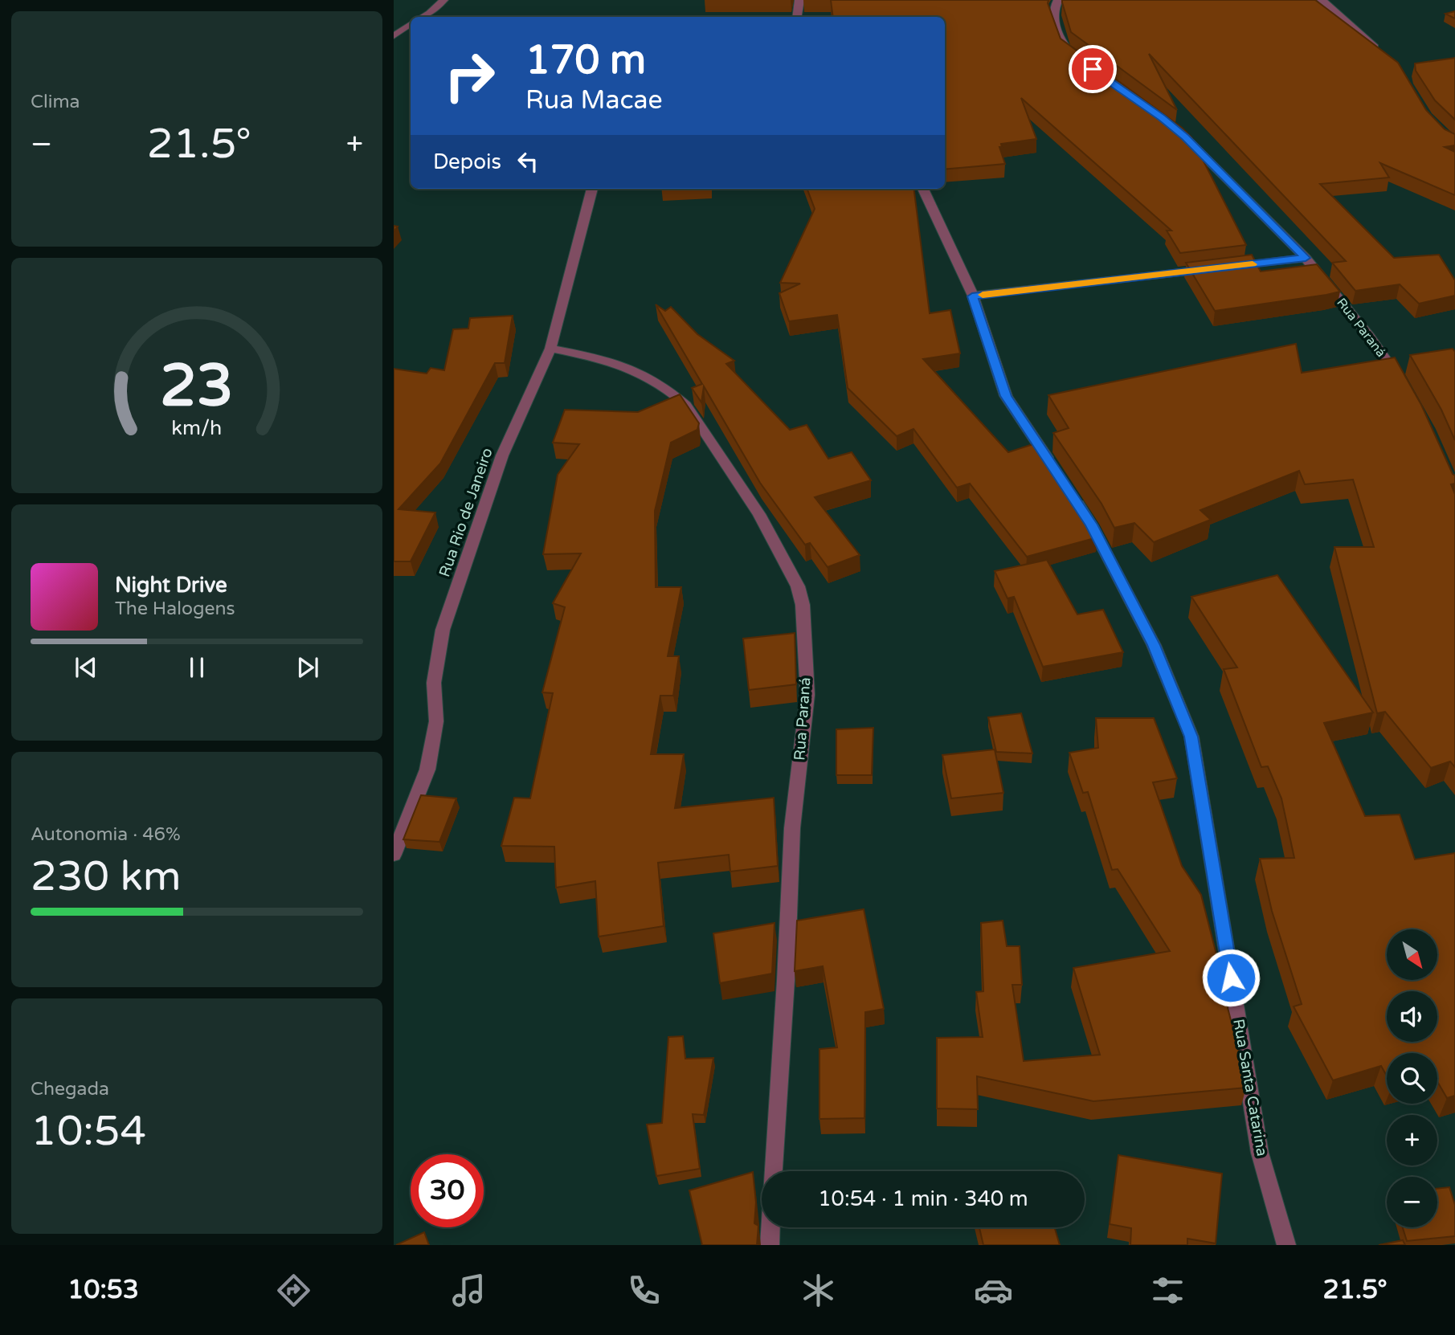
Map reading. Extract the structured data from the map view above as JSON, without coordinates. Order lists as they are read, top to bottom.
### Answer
{
  "streets": {
    "street": ["Rua Paraná", "Rua Rio de Janeiro", "Rua Santa Catarina"]
  },
  "crossings": [
    ["Rua Paraná", "Rua Rio de Janeiro"]
  ],
  "north": "bottom right",
  "page": {
    "tile": [
      "Clima",
      ["Autonomia · 46%", "230 km"],
      ["Chegada", "10:54"]
    ],
    "turn": ["170 m", "Rua Macae"],
    "heat": ["−", "21.5°", "+"],
    "then": "Depois",
    "song": ["Night Drive", "The Halogens"],
    "map_buttons": ["+", "−"],
    "limit": "30",
    "trip": "10:54 · 1 min · 340 m",
    "tabs": ["10:53", "21.5°"],
    "gauge": ["23", "km/h"]
  }
}
